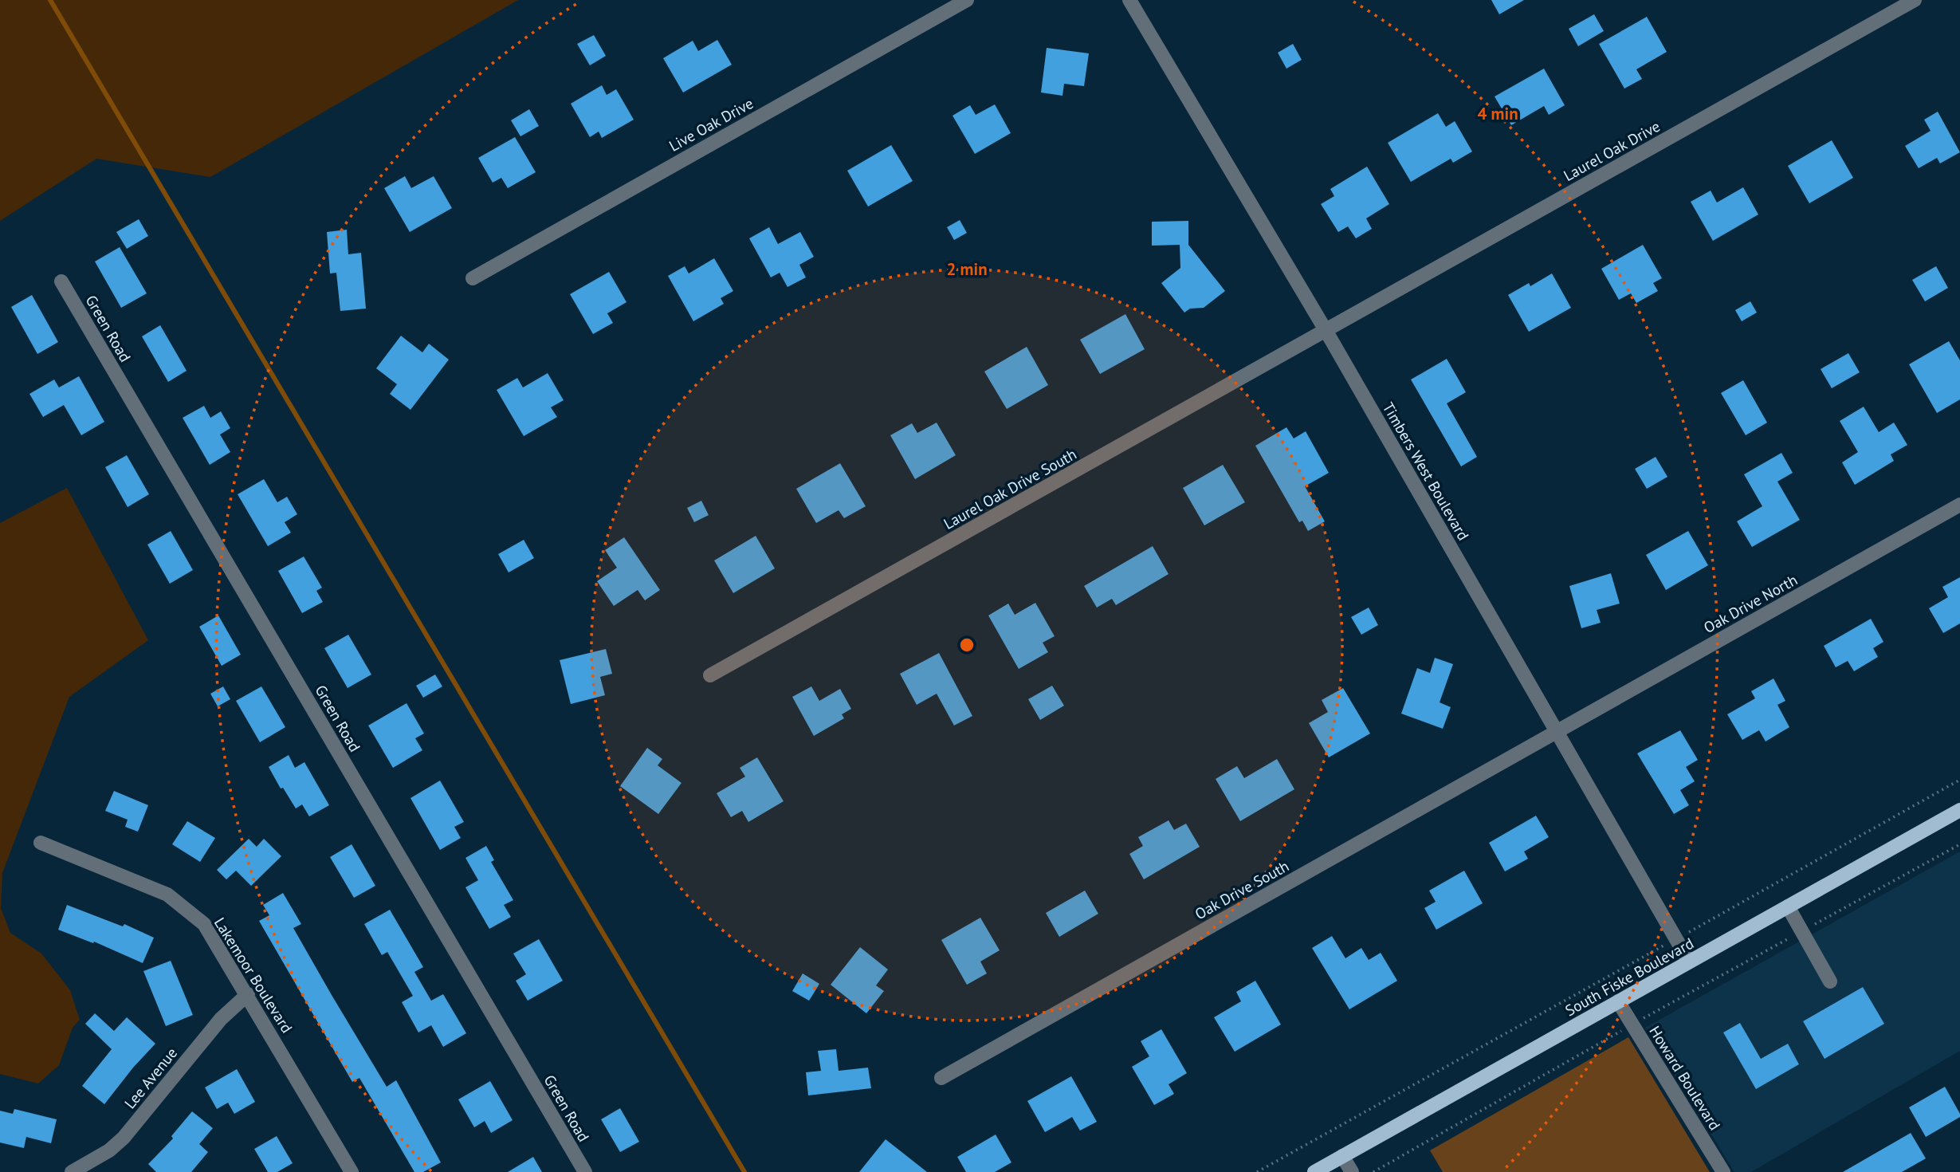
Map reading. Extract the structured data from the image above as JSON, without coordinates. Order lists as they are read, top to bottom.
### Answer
{
  "streets": {
    "main road": ["South Fiske Boulevard"],
    "street": [
      "Live Oak Drive",
      "Laurel Oak Drive",
      "Green Road",
      "Timbers West Boulevard",
      "Laurel Oak Drive South",
      "Oak Drive North",
      "Oak Drive South",
      "Lakemoor Boulevard",
      "Lee Avenue",
      "Howard Boulevard"
    ]
  },
  "crossings": [
    ["Laurel Oak Drive", "Timbers West Boulevard"],
    ["Laurel Oak Drive", "Laurel Oak Drive South"],
    ["Timbers West Boulevard", "Laurel Oak Drive South"],
    ["Timbers West Boulevard", "Oak Drive North"],
    ["Timbers West Boulevard", "Oak Drive South"],
    ["Timbers West Boulevard", "South Fiske Boulevard"],
    ["Oak Drive North", "Oak Drive South"],
    ["Lakemoor Boulevard", "Lee Avenue"],
    ["South Fiske Boulevard", "Howard Boulevard"]
  ],
  "rings": ["4 min", "2 min"]
}
